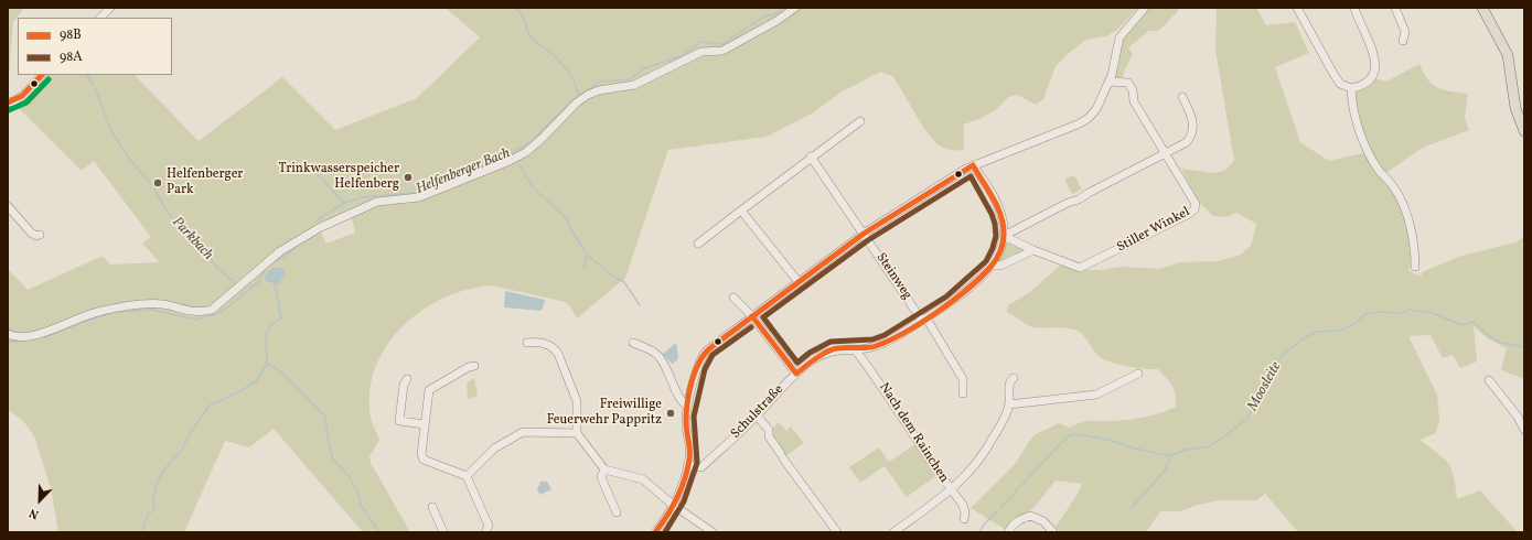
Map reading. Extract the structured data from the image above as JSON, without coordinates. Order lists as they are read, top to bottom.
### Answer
{
  "streets": {
    "street": [
      "Stiller Winkel",
      "Steinweg",
      "Schulstraße",
      "Nach dem Rainchen"
    ]
  },
  "crossings": [
    ["Steinweg", "Schulstraße"],
    ["Schulstraße", "Nach dem Rainchen"]
  ],
  "water": ["Helfenberger Bach", "Parkbach", "Moosleite"],
  "places": ["Trinkwasserspeicher Helfenberg", "Helfenberger Park", "Freiwillige Feuerwehr Pappritz"],
  "lines": ["transit line 98B", "transit line 98A"],
  "legend": ["98B", "98A"],
  "north": "bottom left"
}
